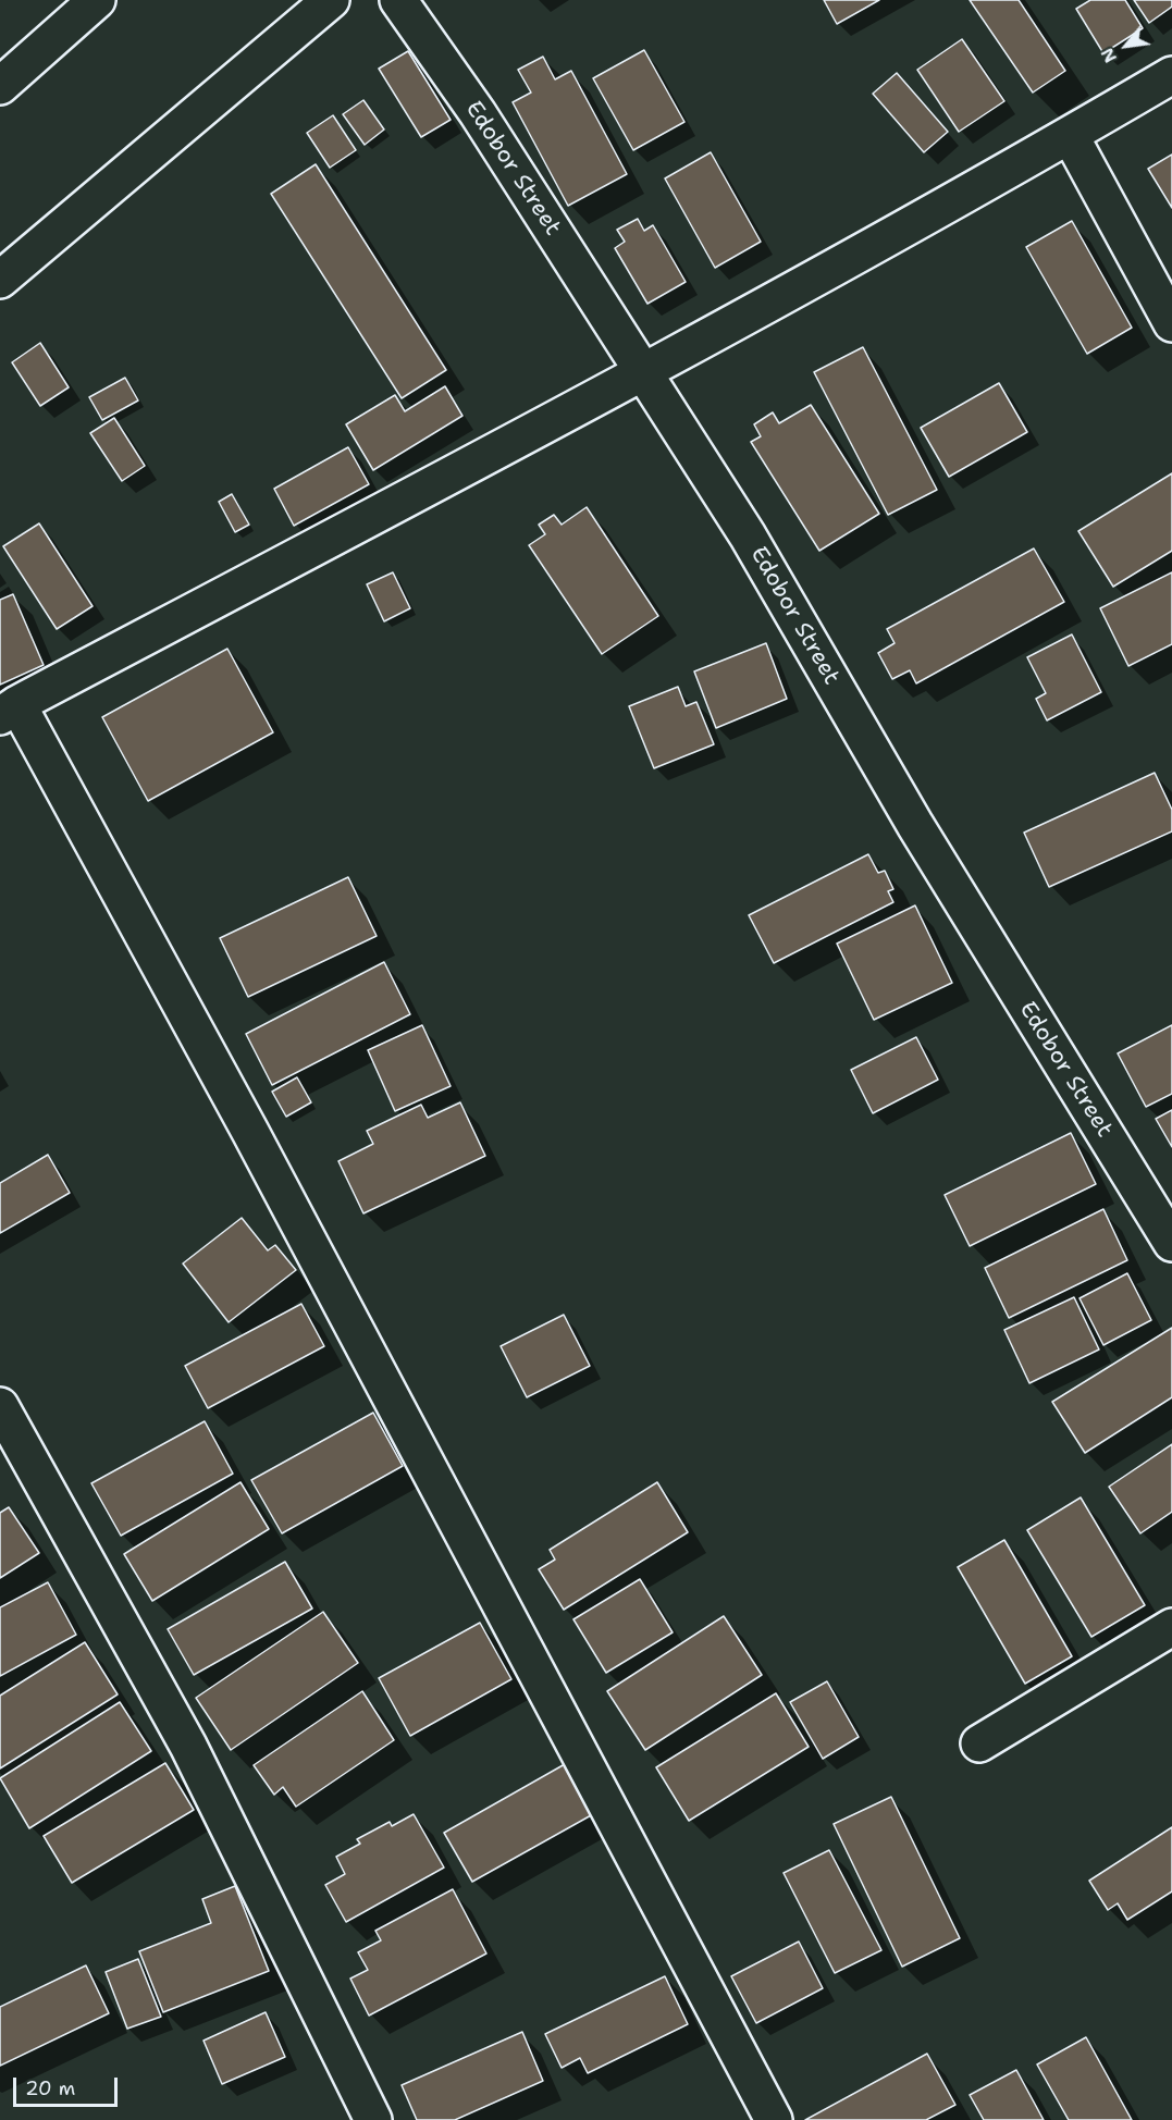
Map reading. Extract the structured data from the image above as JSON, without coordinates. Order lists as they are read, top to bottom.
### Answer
{
  "streets": {
    "main road": ["Edobor Street"]
  },
  "scale_bar": "20 m",
  "north": "bottom left"
}
